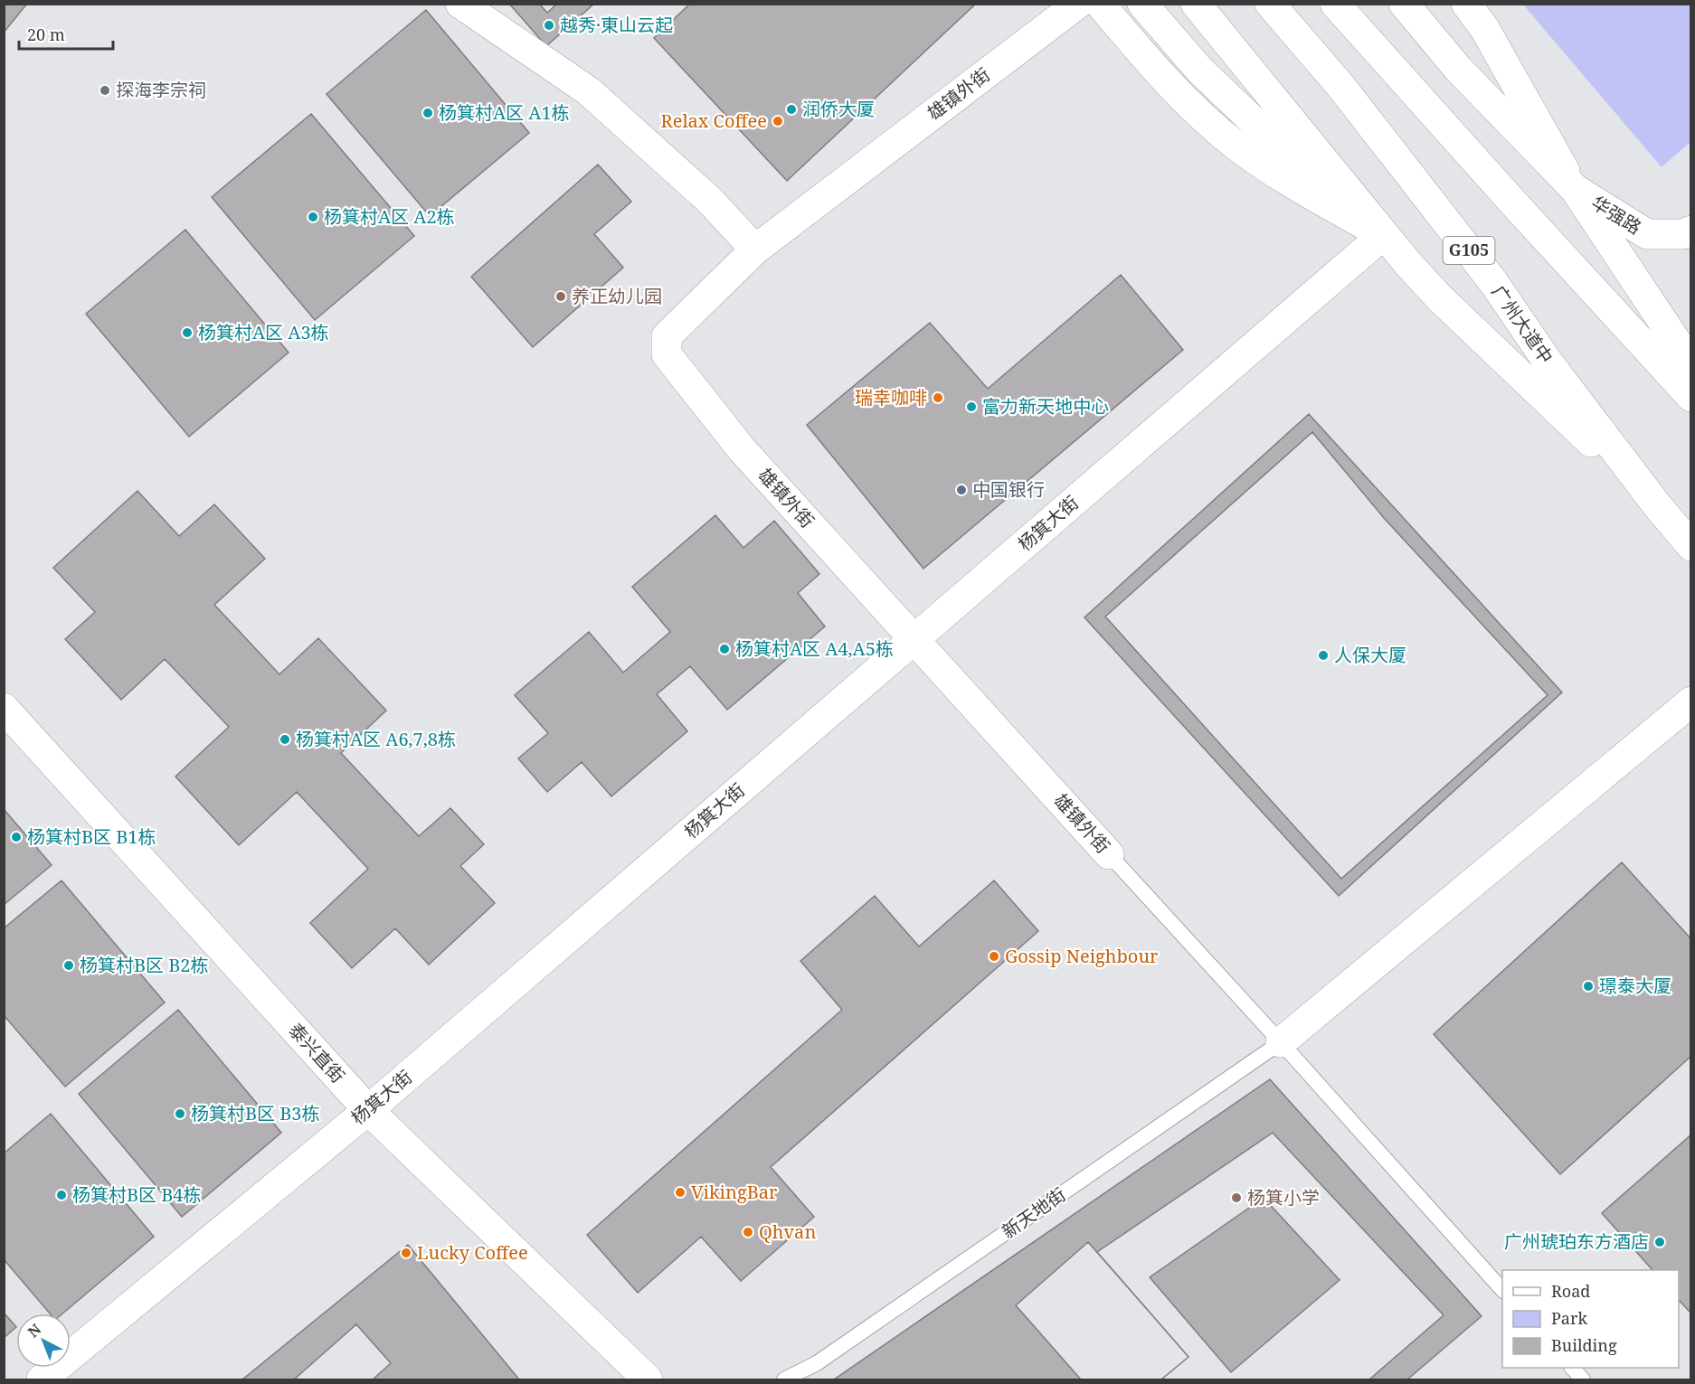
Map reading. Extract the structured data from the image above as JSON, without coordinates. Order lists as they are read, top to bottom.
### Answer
{
  "streets": {
    "main road": [
      "雄镇外街",
      "华强路",
      "G105",
      "广州大道中",
      "杨箕大街",
      "泰兴直街"
    ],
    "lane": ["新天地街"]
  },
  "crossings": [
    ["雄镇外街", "杨箕大街"],
    ["雄镇外街", "新天地街"],
    ["杨箕大街", "泰兴直街"]
  ],
  "places": [
    "越秀·東山云起",
    "探海李宗祠",
    "润侨大厦",
    "杨箕村A区 A1栋",
    "Relax Coffee",
    "杨箕村A区 A2栋",
    "养正幼儿园",
    "杨箕村A区 A3栋",
    "瑞幸咖啡",
    "富力新天地中心",
    "中国银行",
    "杨箕村A区 A4,A5栋",
    "人保大厦",
    "杨箕村A区 A6,7,8栋",
    "杨箕村B区 B1栋",
    "Gossip Neighbour",
    "杨箕村B区 B2栋",
    "璟泰大厦",
    "杨箕村B区 B3栋",
    "VikingBar",
    "杨箕村B区 B4栋",
    "杨箕小学",
    "Qhvan",
    "广州琥珀东方酒店",
    "Lucky Coffee"
  ],
  "legend": ["Road", "Park", "Building"],
  "scale_bar": "20 m",
  "north": "top left"
}
